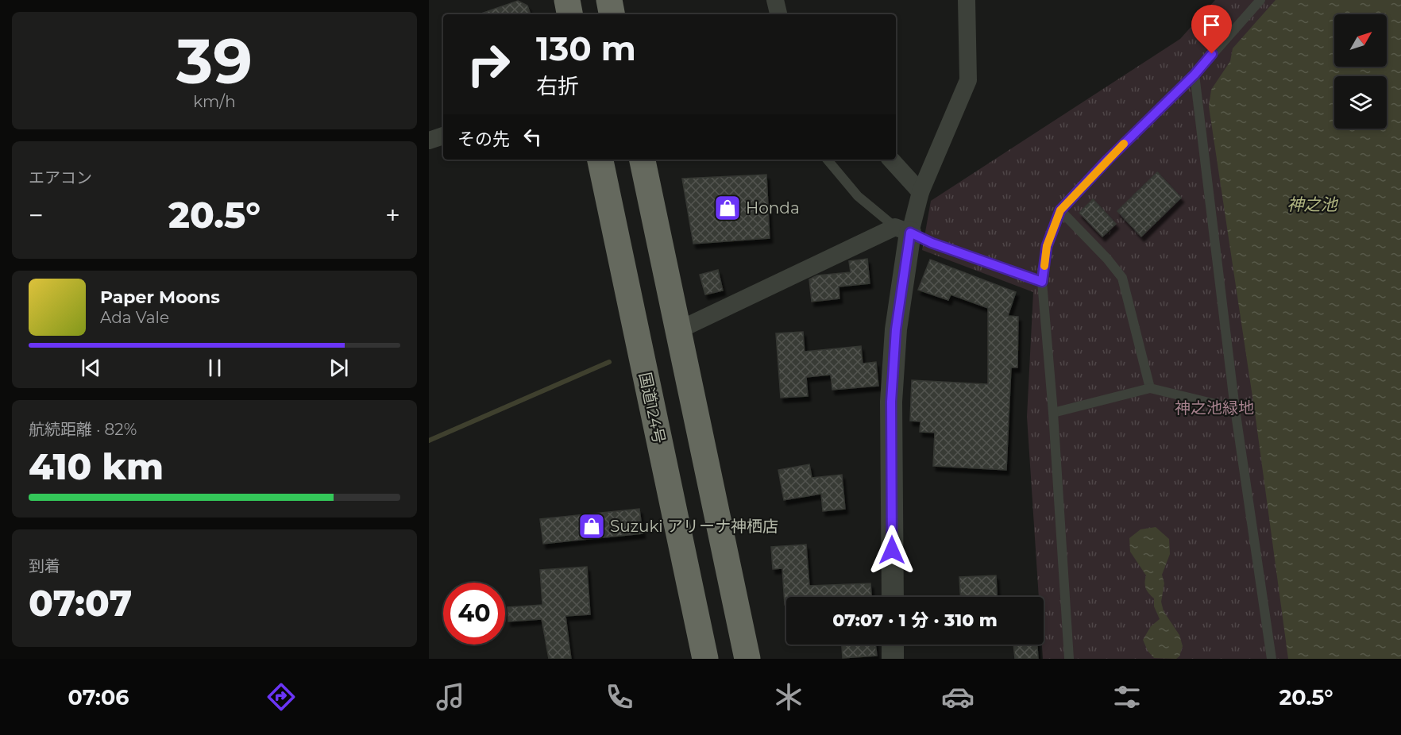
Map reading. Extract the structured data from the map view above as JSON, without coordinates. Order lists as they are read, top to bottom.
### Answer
{
  "streets": {
    "highway": ["国道124号"]
  },
  "water": ["神之池"],
  "parks": ["神之池緑地"],
  "places": {
    "shop": ["Honda", "Suzuki アリーナ神栖店"]
  },
  "north": "top right",
  "page": {
    "tile": [
      ["39", "km/h"],
      "エアコン",
      ["航続距離 · 82%", "410 km"],
      ["到着", "07:07"]
    ],
    "turn": ["130 m", "右折"],
    "then": "その先",
    "heat": ["−", "20.5°", "+"],
    "song": ["Paper Moons", "Ada Vale"],
    "limit": "40",
    "trip": "07:07 · 1 分 · 310 m",
    "tabs": ["07:06", "20.5°"]
  }
}
